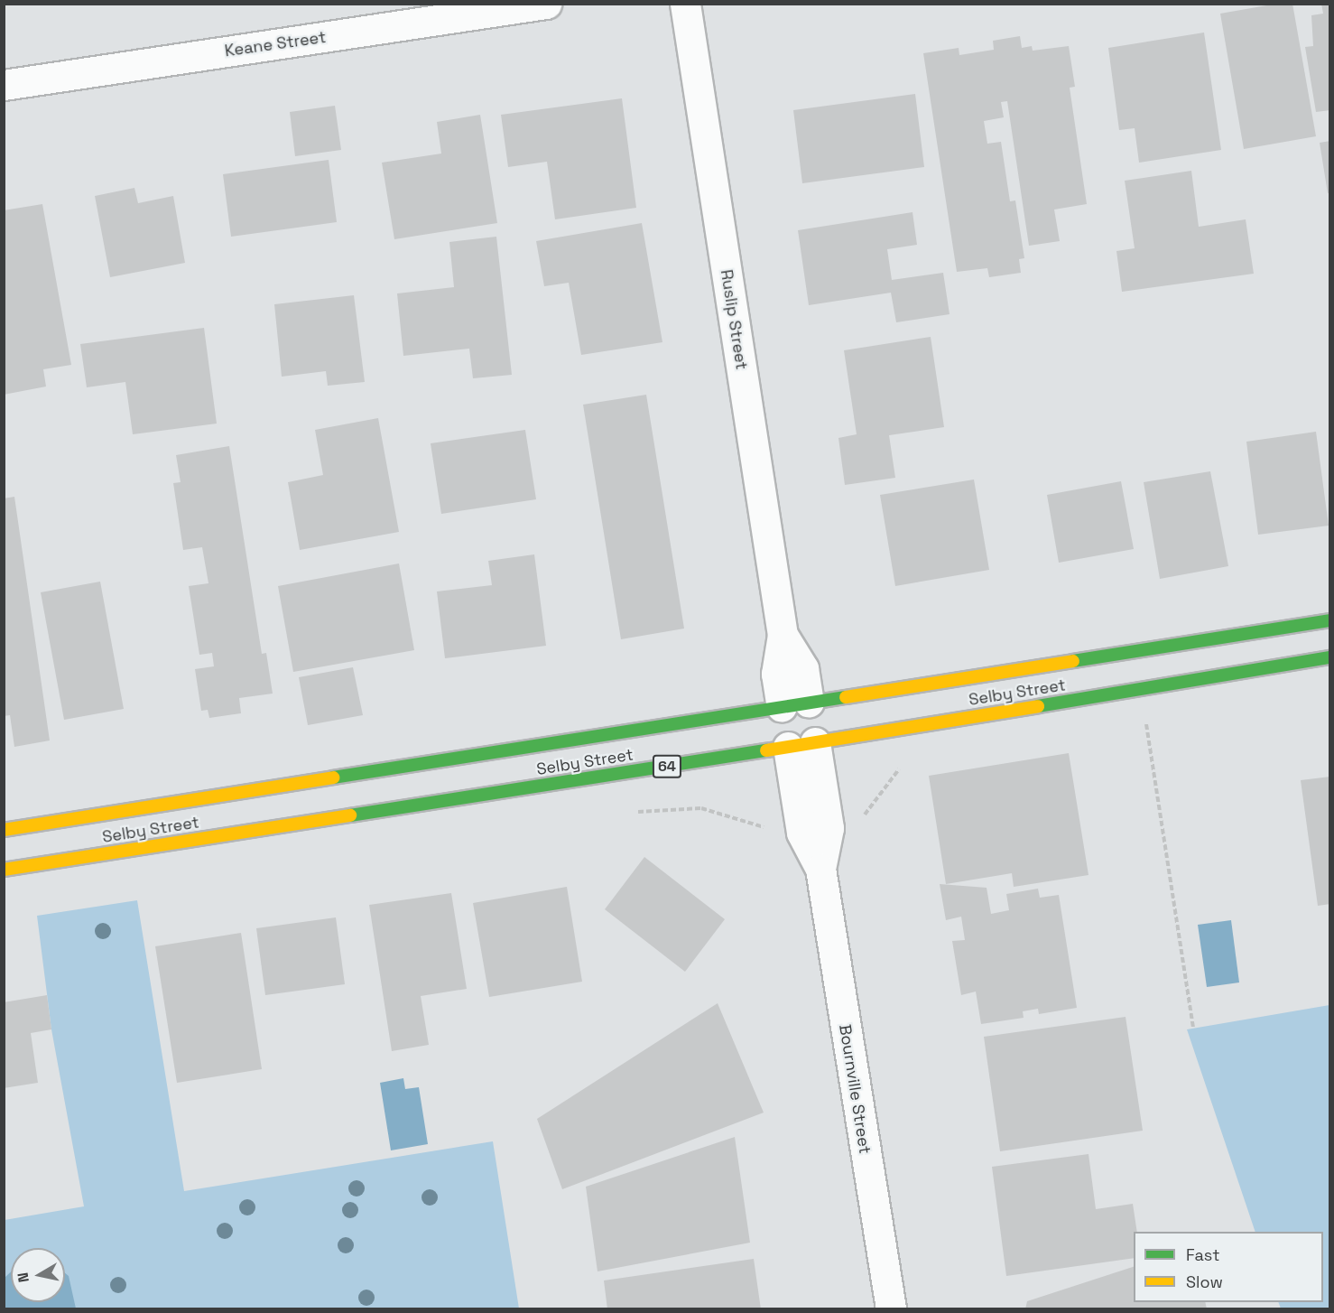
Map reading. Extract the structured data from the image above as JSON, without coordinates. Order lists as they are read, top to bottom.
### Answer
{
  "streets": {
    "main road": ["Selby Street", "64"],
    "street": ["Keane Street", "Ruslip Street", "Bournville Street"]
  },
  "crossings": [
    ["Ruslip Street", "Selby Street"],
    ["Selby Street", "Bournville Street"]
  ],
  "legend": ["Fast", "Slow"],
  "north": "left"
}
